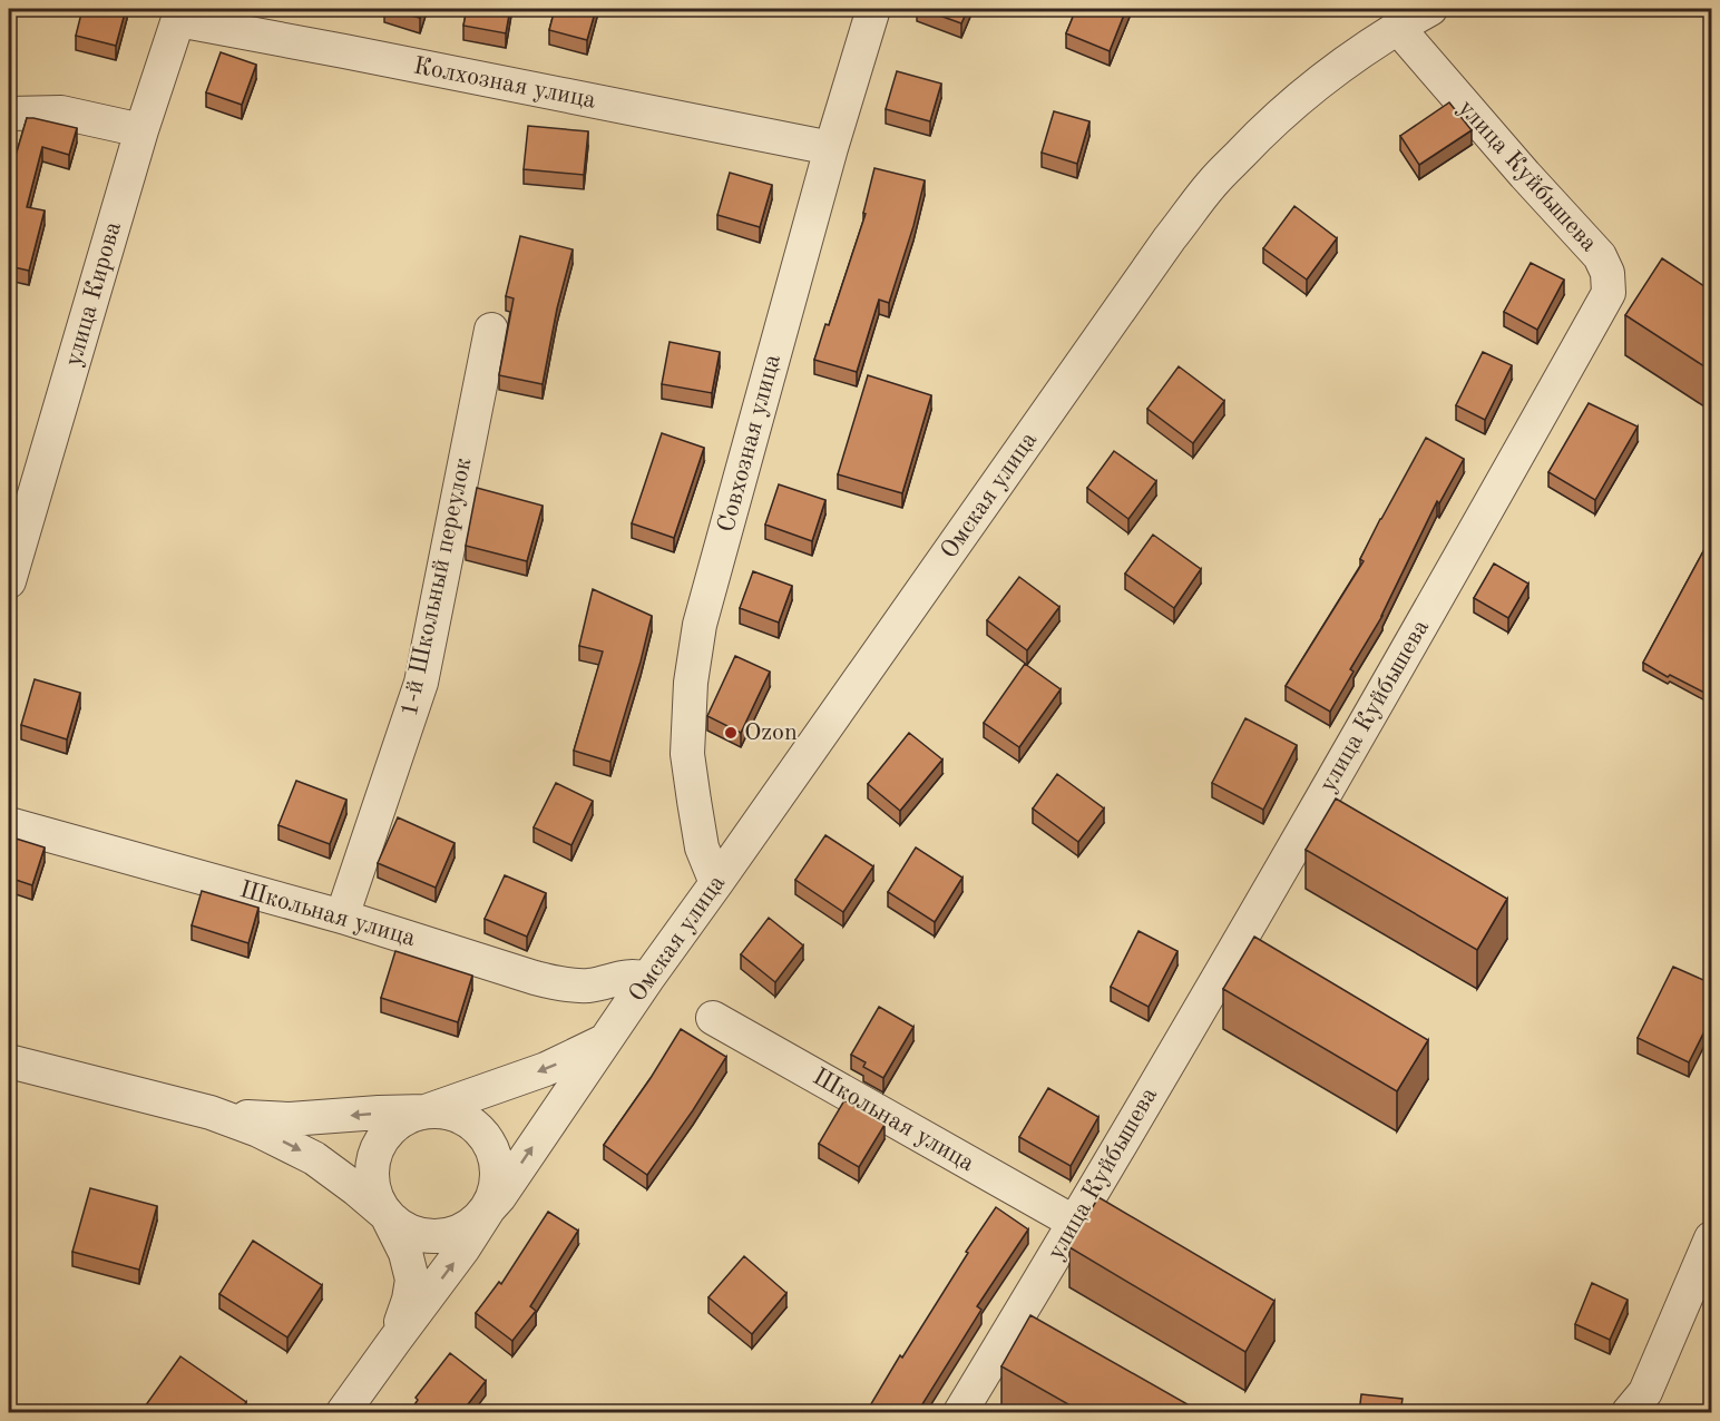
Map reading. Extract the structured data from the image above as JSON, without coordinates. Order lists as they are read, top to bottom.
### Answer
{
  "streets": {
    "street": [
      "Колхозная улица",
      "улица Куйбышева",
      "улица Кирова",
      "Совхозная улица",
      "Омская улица",
      "1-й Школьный переулок",
      "Школьная улица"
    ]
  },
  "crossings": [
    ["Колхозная улица", "улица Кирова"],
    ["Колхозная улица", "Совхозная улица"],
    ["улица Куйбышева", "Омская улица"],
    ["улица Куйбышева", "Школьная улица"],
    ["Совхозная улица", "Омская улица"],
    ["Омская улица", "Школьная улица"],
    ["1-й Школьный переулок", "Школьная улица"]
  ],
  "places": ["Ozon"]
}
